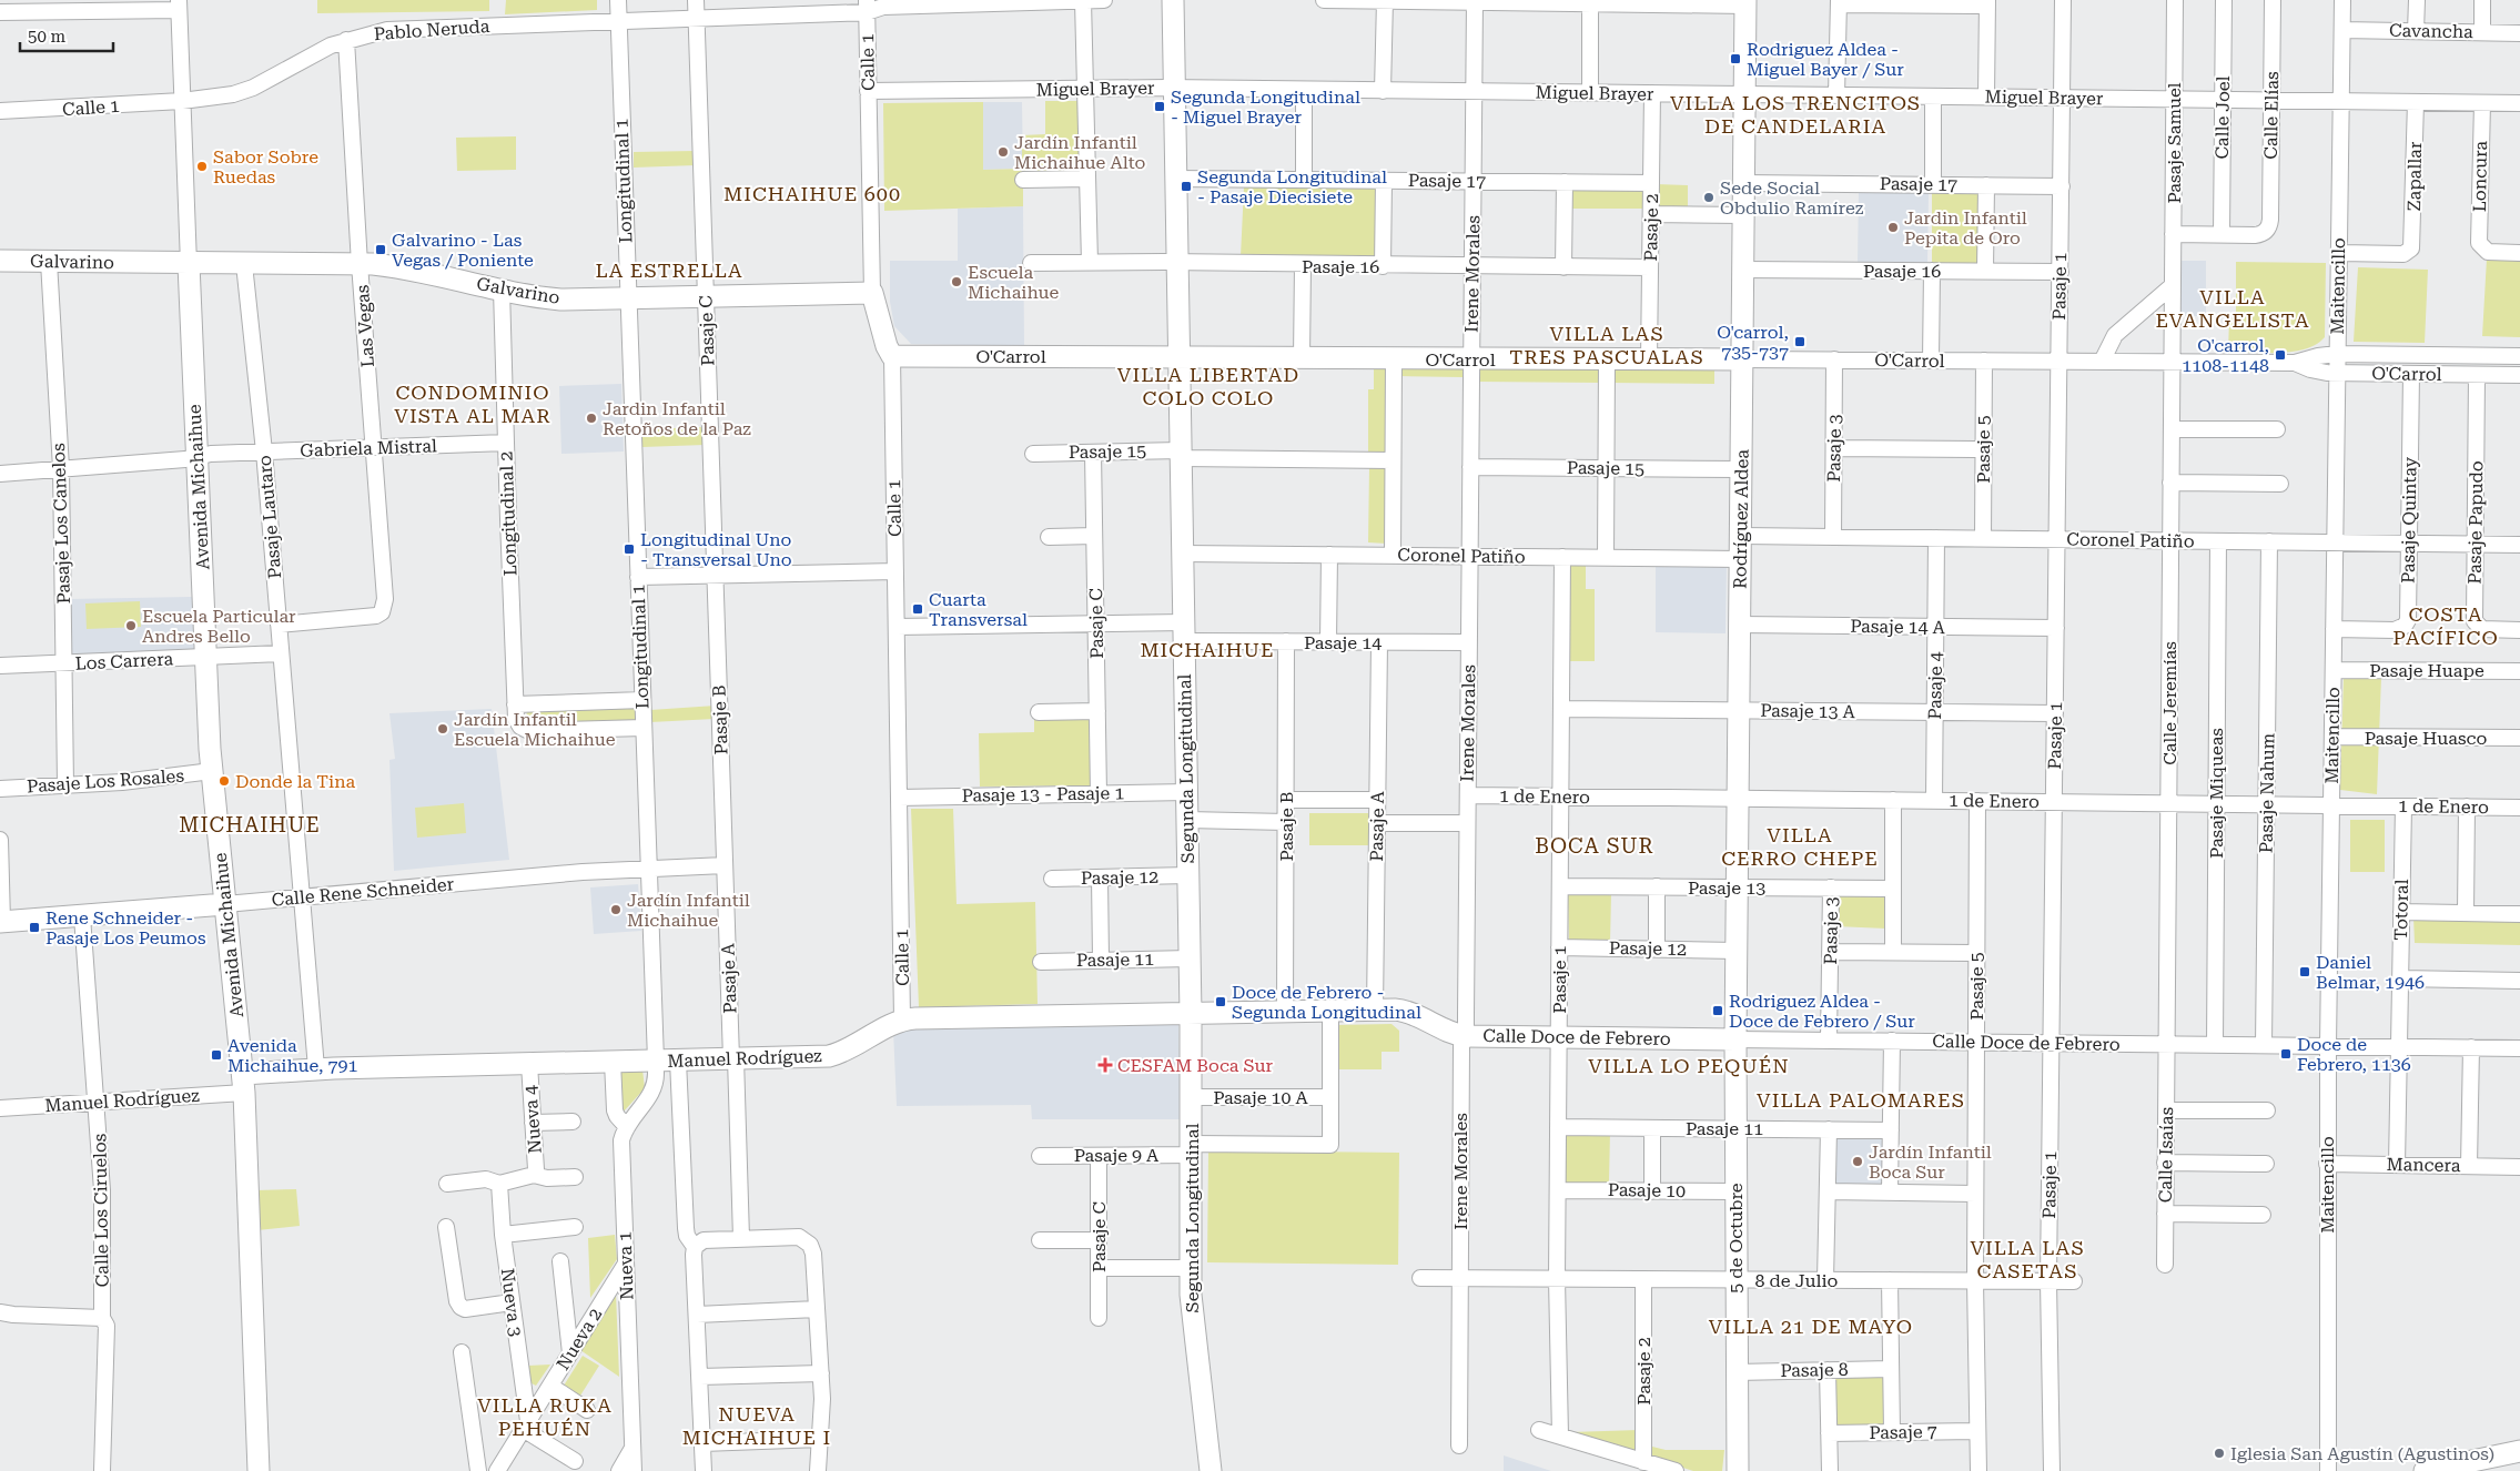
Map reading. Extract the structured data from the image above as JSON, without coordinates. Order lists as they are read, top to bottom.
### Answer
{
  "streets": {
    "street": [
      "Pablo Neruda",
      "Cavancha",
      "Calle 1",
      "Miguel Brayer",
      "Calle Elías",
      "Calle Joel",
      "Pasaje Samuel",
      "Zapallar",
      "Loncura",
      "Longitudinal 1",
      "Pasaje 17",
      "Pasaje 2",
      "Galvarino",
      "Pasaje 16",
      "Irene Morales",
      "Pasaje 1",
      "Maitencillo",
      "Las Vegas",
      "Pasaje C",
      "O'Carrol",
      "Gabriela Mistral",
      "Pasaje 3",
      "Pasaje 5",
      "Pasaje 15",
      "Avenida Michaihue",
      "Longitudinal 2",
      "Pasaje Lautaro",
      "Rodríguez Aldea",
      "Pasaje Quintay",
      "Pasaje Papudo",
      "Pasaje Los Canelos",
      "Coronel Patiño",
      "Pasaje 14 A",
      "Pasaje 14",
      "Los Carrera",
      "Pasaje Huape",
      "Pasaje 4",
      "Calle Jeremías",
      "Pasaje 13 A",
      "Pasaje B",
      "Pasaje Huasco",
      "Segunda Longitudinal",
      "Pasaje Los Rosales",
      "Pasaje Miqueas",
      "Pasaje Nahum",
      "Pasaje 13 - Pasaje 1",
      "1 de Enero",
      "Pasaje A",
      "Pasaje 12",
      "Pasaje 13",
      "Calle Rene Schneider",
      "Totoral",
      "Pasaje 11",
      "Calle Doce de Febrero",
      "Manuel Rodríguez",
      "Pasaje 10 A",
      "Nueva 4",
      "Pasaje 9 A",
      "Calle Isaías",
      "Mancera",
      "Pasaje 10",
      "Calle Los Ciruelos",
      "5 de Octubre",
      "Nueva 1",
      "8 de Julio",
      "Nueva 3",
      "Nueva 2",
      "Pasaje 8",
      "Pasaje 7"
    ]
  },
  "crossings": [
    ["Pablo Neruda", "Calle 1"],
    ["Pablo Neruda", "Longitudinal 1"],
    ["Pablo Neruda", "Las Vegas"],
    ["Pablo Neruda", "Pasaje C"],
    ["Pablo Neruda", "Avenida Michaihue"],
    ["Cavancha", "Maitencillo"],
    ["Calle 1", "Miguel Brayer"],
    ["Calle 1", "Galvarino"],
    ["Calle 1", "O'Carrol"],
    ["Calle 1", "Avenida Michaihue"],
    ["Calle 1", "Pasaje 13 - Pasaje 1"],
    ["Calle 1", "Manuel Rodríguez"],
    ["Miguel Brayer", "Calle Elías"],
    ["Miguel Brayer", "Calle Joel"],
    ["Miguel Brayer", "Pasaje Samuel"],
    ["Miguel Brayer", "Zapallar"],
    ["Miguel Brayer", "Loncura"],
    ["Miguel Brayer", "Pasaje 2"],
    ["Miguel Brayer", "Irene Morales"],
    ["Miguel Brayer", "Pasaje 1"],
    ["Miguel Brayer", "Maitencillo"],
    ["Miguel Brayer", "Rodríguez Aldea"],
    ["Miguel Brayer", "Segunda Longitudinal"],
    ["Calle Elías", "Calle Joel"],
    ["Pasaje Samuel", "O'Carrol"],
    ["Pasaje Samuel", "Calle Jeremías"],
    ["Zapallar", "Maitencillo"],
    ["Longitudinal 1", "Galvarino"],
    ["Longitudinal 1", "Longitudinal 2"],
    ["Longitudinal 1", "Calle Rene Schneider"],
    ["Longitudinal 1", "Manuel Rodríguez"],
    ["Longitudinal 1", "Nueva 1"],
    ["Pasaje 17", "Pasaje 2"],
    ["Pasaje 17", "Irene Morales"],
    ["Pasaje 17", "Pasaje 1"],
    ["Pasaje 17", "Rodríguez Aldea"],
    ["Pasaje 17", "Segunda Longitudinal"],
    ["Pasaje 2", "Pasaje 16"],
    ["Pasaje 2", "O'Carrol"],
    ["Pasaje 2", "8 de Julio"],
    ["Galvarino", "Las Vegas"],
    ["Galvarino", "Pasaje C"],
    ["Galvarino", "Avenida Michaihue"],
    ["Galvarino", "Longitudinal 2"],
    ["Galvarino", "Pasaje Lautaro"],
    ["Galvarino", "Pasaje Los Canelos"],
    ["Pasaje 16", "Irene Morales"],
    ["Pasaje 16", "Pasaje 1"],
    ["Pasaje 16", "Rodríguez Aldea"],
    ["Pasaje 16", "Segunda Longitudinal"],
    ["Irene Morales", "O'Carrol"],
    ["Irene Morales", "Pasaje 15"],
    ["Irene Morales", "Coronel Patiño"],
    ["Irene Morales", "Pasaje 14"],
    ["Irene Morales", "1 de Enero"],
    ["Irene Morales", "Calle Doce de Febrero"],
    ["Irene Morales", "Manuel Rodríguez"],
    ["Irene Morales", "8 de Julio"],
    ["Pasaje 1", "O'Carrol"],
    ["Pasaje 1", "Coronel Patiño"],
    ["Pasaje 1", "Pasaje 14 A"],
    ["Pasaje 1", "Pasaje 13 A"],
    ["Pasaje 1", "1 de Enero"],
    ["Pasaje 1", "Pasaje 12"],
    ["Pasaje 1", "Pasaje 13"],
    ["Pasaje 1", "Pasaje 11"],
    ["Pasaje 1", "Calle Doce de Febrero"],
    ["Pasaje 1", "Pasaje 10"],
    ["Pasaje 1", "8 de Julio"],
    ["Maitencillo", "O'Carrol"],
    ["Maitencillo", "Pasaje Quintay"],
    ["Maitencillo", "Coronel Patiño"],
    ["Maitencillo", "Pasaje Huape"],
    ["Maitencillo", "Pasaje Huasco"],
    ["Maitencillo", "1 de Enero"],
    ["Maitencillo", "Calle Doce de Febrero"],
    ["Maitencillo", "Mancera"],
    ["Las Vegas", "Gabriela Mistral"],
    ["Las Vegas", "Pasaje Lautaro"],
    ["Pasaje C", "Pasaje 15"],
    ["Pasaje C", "Pasaje B"],
    ["Pasaje C", "Pasaje 13 - Pasaje 1"],
    ["Pasaje C", "Pasaje 9 A"],
    ["O'Carrol", "Pasaje 3"],
    ["O'Carrol", "Pasaje 5"],
    ["O'Carrol", "Rodríguez Aldea"],
    ["O'Carrol", "Pasaje Quintay"],
    ["O'Carrol", "Pasaje Papudo"],
    ["O'Carrol", "Calle Jeremías"],
    ["O'Carrol", "Segunda Longitudinal"],
    ["Gabriela Mistral", "Avenida Michaihue"],
    ["Gabriela Mistral", "Longitudinal 2"],
    ["Gabriela Mistral", "Pasaje Lautaro"],
    ["Gabriela Mistral", "Pasaje Los Canelos"],
    ["Pasaje 3", "Coronel Patiño"],
    ["Pasaje 3", "Pasaje 13"],
    ["Pasaje 3", "Calle Doce de Febrero"],
    ["Pasaje 5", "Coronel Patiño"],
    ["Pasaje 5", "1 de Enero"],
    ["Pasaje 5", "Calle Doce de Febrero"],
    ["Pasaje 5", "8 de Julio"],
    ["Pasaje 5", "Pasaje 7"],
    ["Pasaje 15", "Rodríguez Aldea"],
    ["Pasaje 15", "Segunda Longitudinal"],
    ["Avenida Michaihue", "Los Carrera"],
    ["Avenida Michaihue", "Pasaje Los Rosales"],
    ["Avenida Michaihue", "Calle Rene Schneider"],
    ["Avenida Michaihue", "Manuel Rodríguez"],
    ["Pasaje Lautaro", "Los Carrera"],
    ["Pasaje Lautaro", "Calle Rene Schneider"],
    ["Pasaje Lautaro", "Manuel Rodríguez"],
    ["Rodríguez Aldea", "Coronel Patiño"],
    ["Rodríguez Aldea", "Pasaje 14 A"],
    ["Rodríguez Aldea", "Pasaje 13 A"],
    ["Rodríguez Aldea", "1 de Enero"],
    ["Rodríguez Aldea", "Pasaje 12"],
    ["Rodríguez Aldea", "Pasaje 13"],
    ["Rodríguez Aldea", "Calle Doce de Febrero"],
    ["Rodríguez Aldea", "5 de Octubre"],
    ["Pasaje Quintay", "Coronel Patiño"],
    ["Pasaje Papudo", "Coronel Patiño"],
    ["Pasaje Los Canelos", "Los Carrera"],
    ["Pasaje Los Canelos", "Pasaje Los Rosales"],
    ["Coronel Patiño", "Pasaje 4"],
    ["Coronel Patiño", "Calle Jeremías"],
    ["Coronel Patiño", "Segunda Longitudinal"],
    ["Coronel Patiño", "Pasaje Miqueas"],
    ["Coronel Patiño", "Pasaje Nahum"],
    ["Pasaje 14 A", "Pasaje 4"],
    ["Pasaje 14", "Pasaje B"],
    ["Pasaje 14", "Segunda Longitudinal"],
    ["Pasaje 14", "Pasaje A"],
    ["Pasaje 4", "Pasaje 13 A"],
    ["Pasaje 4", "1 de Enero"],
    ["Calle Jeremías", "1 de Enero"],
    ["Calle Jeremías", "Calle Doce de Febrero"],
    ["Calle Jeremías", "Calle Isaías"],
    ["Pasaje B", "Pasaje A"],
    ["Pasaje B", "Calle Rene Schneider"],
    ["Pasaje B", "Manuel Rodríguez"],
    ["Segunda Longitudinal", "Pasaje 13 - Pasaje 1"],
    ["Segunda Longitudinal", "Pasaje 12"],
    ["Segunda Longitudinal", "Pasaje 11"],
    ["Segunda Longitudinal", "Manuel Rodríguez"],
    ["Segunda Longitudinal", "Pasaje 10 A"],
    ["Segunda Longitudinal", "Pasaje 9 A"],
    ["Pasaje Miqueas", "1 de Enero"],
    ["Pasaje Miqueas", "Calle Doce de Febrero"],
    ["Pasaje Nahum", "1 de Enero"],
    ["Pasaje Nahum", "Calle Doce de Febrero"],
    ["1 de Enero", "Totoral"],
    ["Pasaje A", "Calle Rene Schneider"],
    ["Pasaje A", "Manuel Rodríguez"],
    ["Calle Rene Schneider", "Calle Los Ciruelos"],
    ["Totoral", "Calle Doce de Febrero"],
    ["Totoral", "Mancera"],
    ["Pasaje 11", "5 de Octubre"],
    ["Calle Doce de Febrero", "Manuel Rodríguez"],
    ["Calle Doce de Febrero", "Calle Isaías"],
    ["Calle Doce de Febrero", "5 de Octubre"],
    ["Manuel Rodríguez", "Nueva 4"],
    ["Manuel Rodríguez", "Calle Los Ciruelos"],
    ["Manuel Rodríguez", "Nueva 1"],
    ["Pasaje 10 A", "Pasaje 9 A"],
    ["Pasaje 10", "5 de Octubre"],
    ["5 de Octubre", "8 de Julio"],
    ["5 de Octubre", "Pasaje 8"],
    ["Nueva 1", "Nueva 2"],
    ["Nueva 3", "Nueva 2"]
  ],
  "districts": [
    "VILLA LOS TRENCITOS DE CANDELARIA",
    "MICHAIHUE 600",
    "LA ESTRELLA",
    "VILLA EVANGELISTA",
    "VILLA LAS TRES PASCUALAS",
    "VILLA LIBERTAD COLO COLO",
    "CONDOMINIO VISTA AL MAR",
    "COSTA PACÍFICO",
    "MICHAIHUE",
    "MICHAIHUE",
    "VILLA CERRO CHEPE",
    "BOCA SUR",
    "VILLA LO PEQUÉN",
    "VILLA PALOMARES",
    "VILLA LAS CASETAS",
    "VILLA 21 DE MAYO",
    "VILLA RUKA PEHUÉN",
    "NUEVA MICHAIHUE I"
  ],
  "places": {
    "transit": [
      "Rodriguez Aldea - Miguel Bayer / Sur",
      "Segunda Longitudinal - Miguel Brayer",
      "Segunda Longitudinal - Pasaje Diecisiete",
      "Galvarino - Las Vegas / Poniente",
      "O'carrol, 735-737",
      "O'carrol, 1108-1148",
      "Longitudinal Uno - Transversal Uno",
      "Cuarta Transversal",
      "Rene Schneider - Pasaje Los Peumos",
      "Daniel Belmar, 1946",
      "Doce de Febrero - Segunda Longitudinal",
      "Rodriguez Aldea - Doce de Febrero / Sur",
      "Doce de Febrero, 1136",
      "Avenida Michaihue, 791"
    ],
    "other": [
      "Jardín Infantil Michaihue Alto",
      "Sabor Sobre Ruedas",
      "Sede Social Obdulio Ramírez",
      "Jardin Infantil Pepita de Oro",
      "Escuela Michaihue",
      "Jardin Infantil Retoños de la Paz",
      "Escuela Particular Andres Bello",
      "Jardín Infantil Escuela Michaihue",
      "Donde la Tina",
      "Jardín Infantil Michaihue",
      "Jardín Infantil Boca Sur",
      "Iglesia San Agustín (Agustinos)"
    ],
    "health": ["CESFAM Boca Sur"]
  },
  "scale_bar": "50 m"
}
